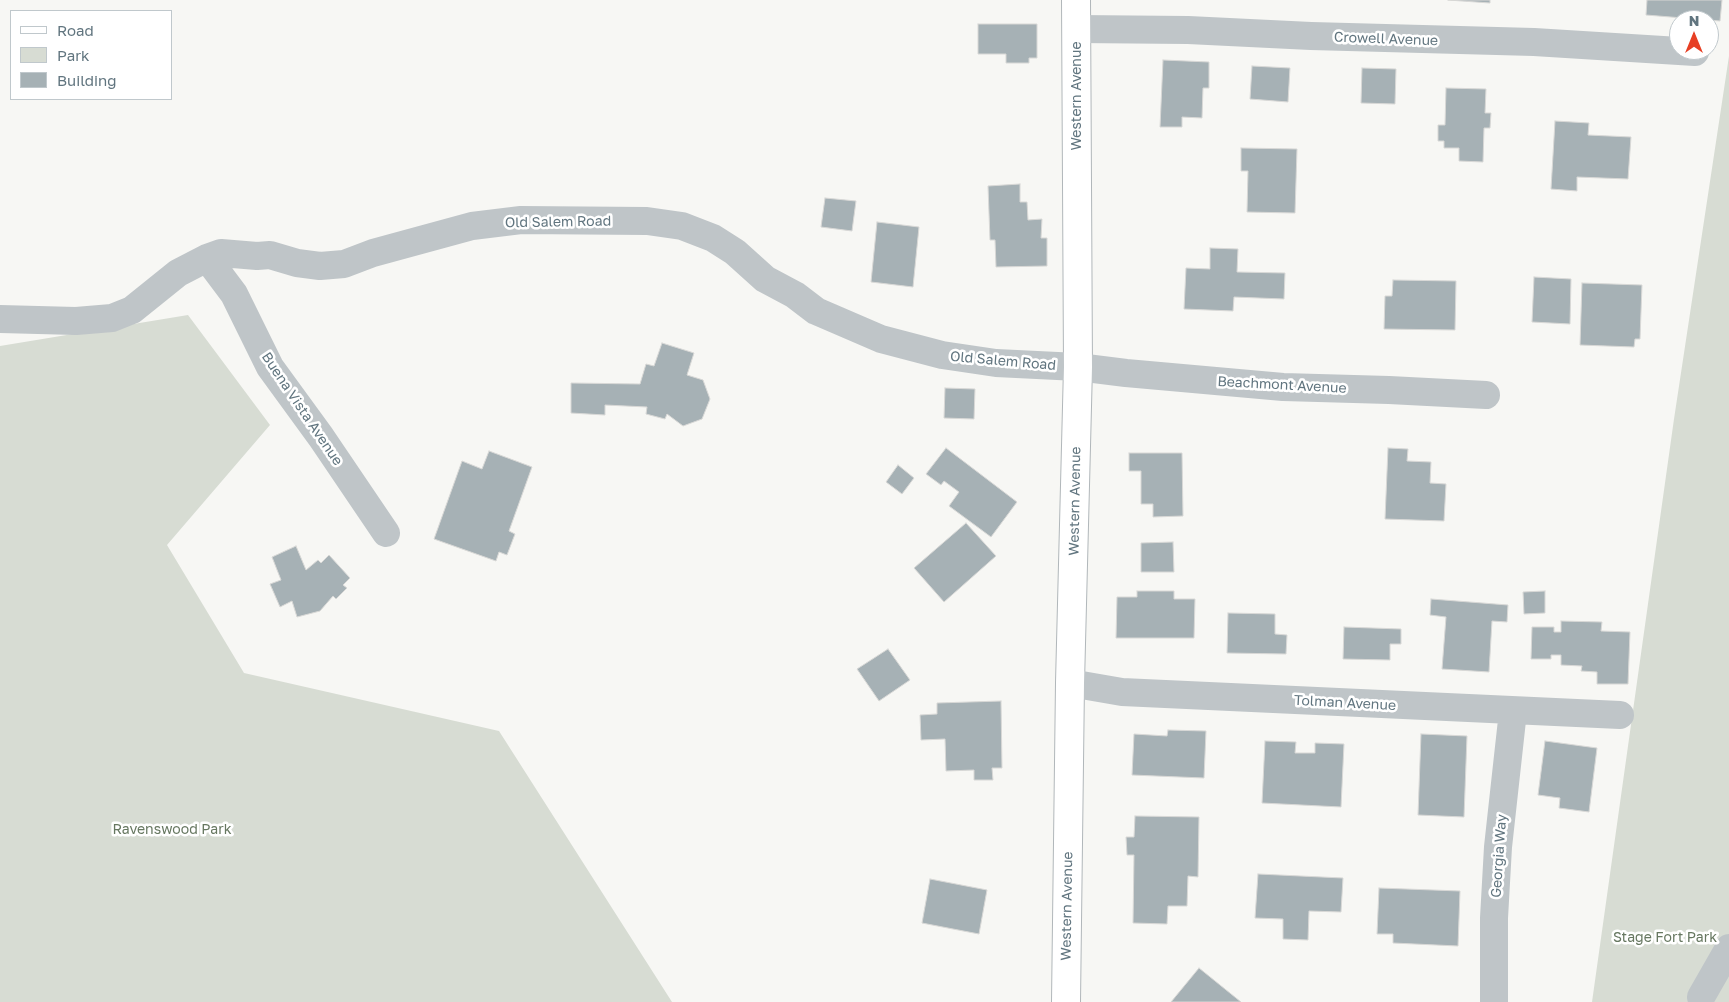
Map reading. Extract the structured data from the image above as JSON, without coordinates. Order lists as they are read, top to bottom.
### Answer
{
  "streets": {
    "main road": ["Western Avenue"],
    "street": [
      "Crowell Avenue",
      "Old Salem Road",
      "Beachmont Avenue",
      "Buena Vista Avenue",
      "Tolman Avenue",
      "Georgia Way"
    ]
  },
  "crossings": [
    ["Crowell Avenue", "Western Avenue"],
    ["Western Avenue", "Old Salem Road"],
    ["Western Avenue", "Beachmont Avenue"],
    ["Western Avenue", "Tolman Avenue"],
    ["Old Salem Road", "Beachmont Avenue"],
    ["Old Salem Road", "Buena Vista Avenue"],
    ["Tolman Avenue", "Georgia Way"]
  ],
  "parks": ["Ravenswood Park", "Stage Fort Park"],
  "legend": ["Road", "Park", "Building"],
  "north": "top"
}
